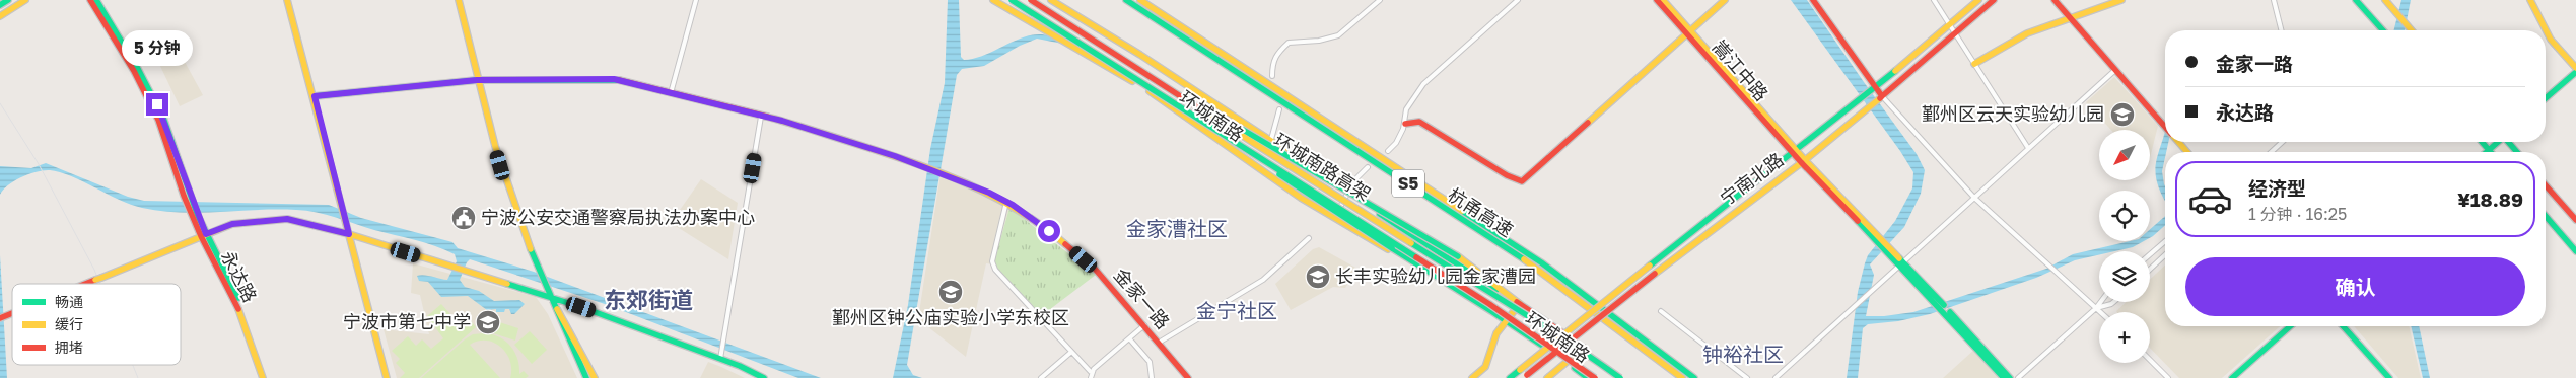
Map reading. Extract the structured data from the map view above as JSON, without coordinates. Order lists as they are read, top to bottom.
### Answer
{
  "streets": {
    "main road": [
      "嵩江中路",
      "环城南路",
      "环城南路高架",
      "宁南北路",
      "S5",
      "杭甬高速",
      "永达路",
      "金家一路"
    ]
  },
  "crossings": [
    ["嵩江中路", "宁南北路"],
    ["环城南路", "环城南路高架"]
  ],
  "districts": [
    "金家漕社区",
    "东郊街道",
    "金宁社区",
    "钟裕社区"
  ],
  "places": {
    "school or university": [
      "鄞州区云天实验幼儿园",
      "长丰实验幼儿园金家漕园",
      "鄞州区钟公庙实验小学东校区",
      "宁波市第七中学"
    ],
    "public building": ["宁波公安交通警察局执法办案中心"]
  },
  "legend": ["畅通", "缓行", "拥堵"],
  "north": "bottom left",
  "page": {
    "bubble": "5 分钟",
    "banner": ["金家一路", "永达路"],
    "map_buttons": "+",
    "list": [
      {
        "name": "经济型",
        "note": "1 分钟 · 16:25",
        "value": "¥18.89"
      }
    ],
    "buttons": "确认"
  }
}
